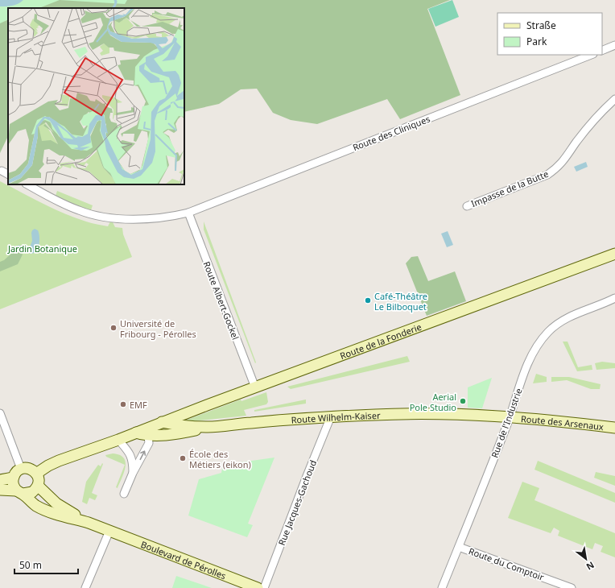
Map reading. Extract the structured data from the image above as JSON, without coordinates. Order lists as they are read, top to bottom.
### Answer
{
  "streets": {
    "main road": [
      "Route de la Fonderie",
      "Route Wilhelm-Kaiser",
      "Route des Arsenaux",
      "Boulevard de Pérolles"
    ],
    "street": [
      "Route des Cliniques",
      "Impasse de la Butte",
      "Route Albert-Gockel",
      "Rue de l'Industrie",
      "Rue Jacques-Gachoud",
      "Route du Comptoir"
    ]
  },
  "crossings": [
    ["Route des Cliniques", "Route Albert-Gockel"],
    ["Route Albert-Gockel", "Route de la Fonderie"],
    ["Route de la Fonderie", "Route Wilhelm-Kaiser"],
    ["Route Wilhelm-Kaiser", "Route des Arsenaux"],
    ["Route Wilhelm-Kaiser", "Rue de l'Industrie"],
    ["Route Wilhelm-Kaiser", "Rue Jacques-Gachoud"],
    ["Route des Arsenaux", "Rue de l'Industrie"],
    ["Rue de l'Industrie", "Route du Comptoir"]
  ],
  "parks": ["Jardin Botanique"],
  "places": [
    "Café-Théâtre Le Bilboquet",
    "Université de Fribourg - Pérolles",
    "Aerial Pole Studio",
    "EMF",
    "École des Métiers (eikon)"
  ],
  "legend": ["Straße", "Park"],
  "scale_bar": "50 m",
  "north": "bottom right"
}
